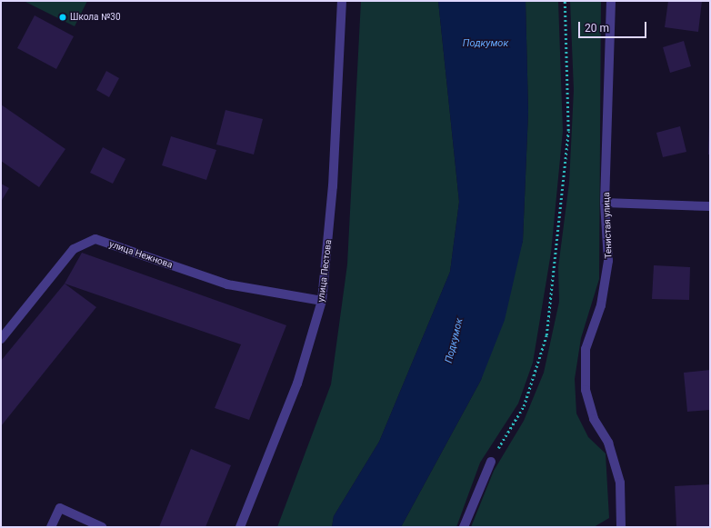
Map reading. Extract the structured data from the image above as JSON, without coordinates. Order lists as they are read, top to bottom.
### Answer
{
  "streets": {
    "street": ["Тенистая улица", "улица Нежнова", "улица Пестова"]
  },
  "crossings": [
    ["улица Нежнова", "улица Пестова"]
  ],
  "water": ["Подкумок"],
  "places": ["Школа №30"],
  "scale_bar": "20 m"
}
